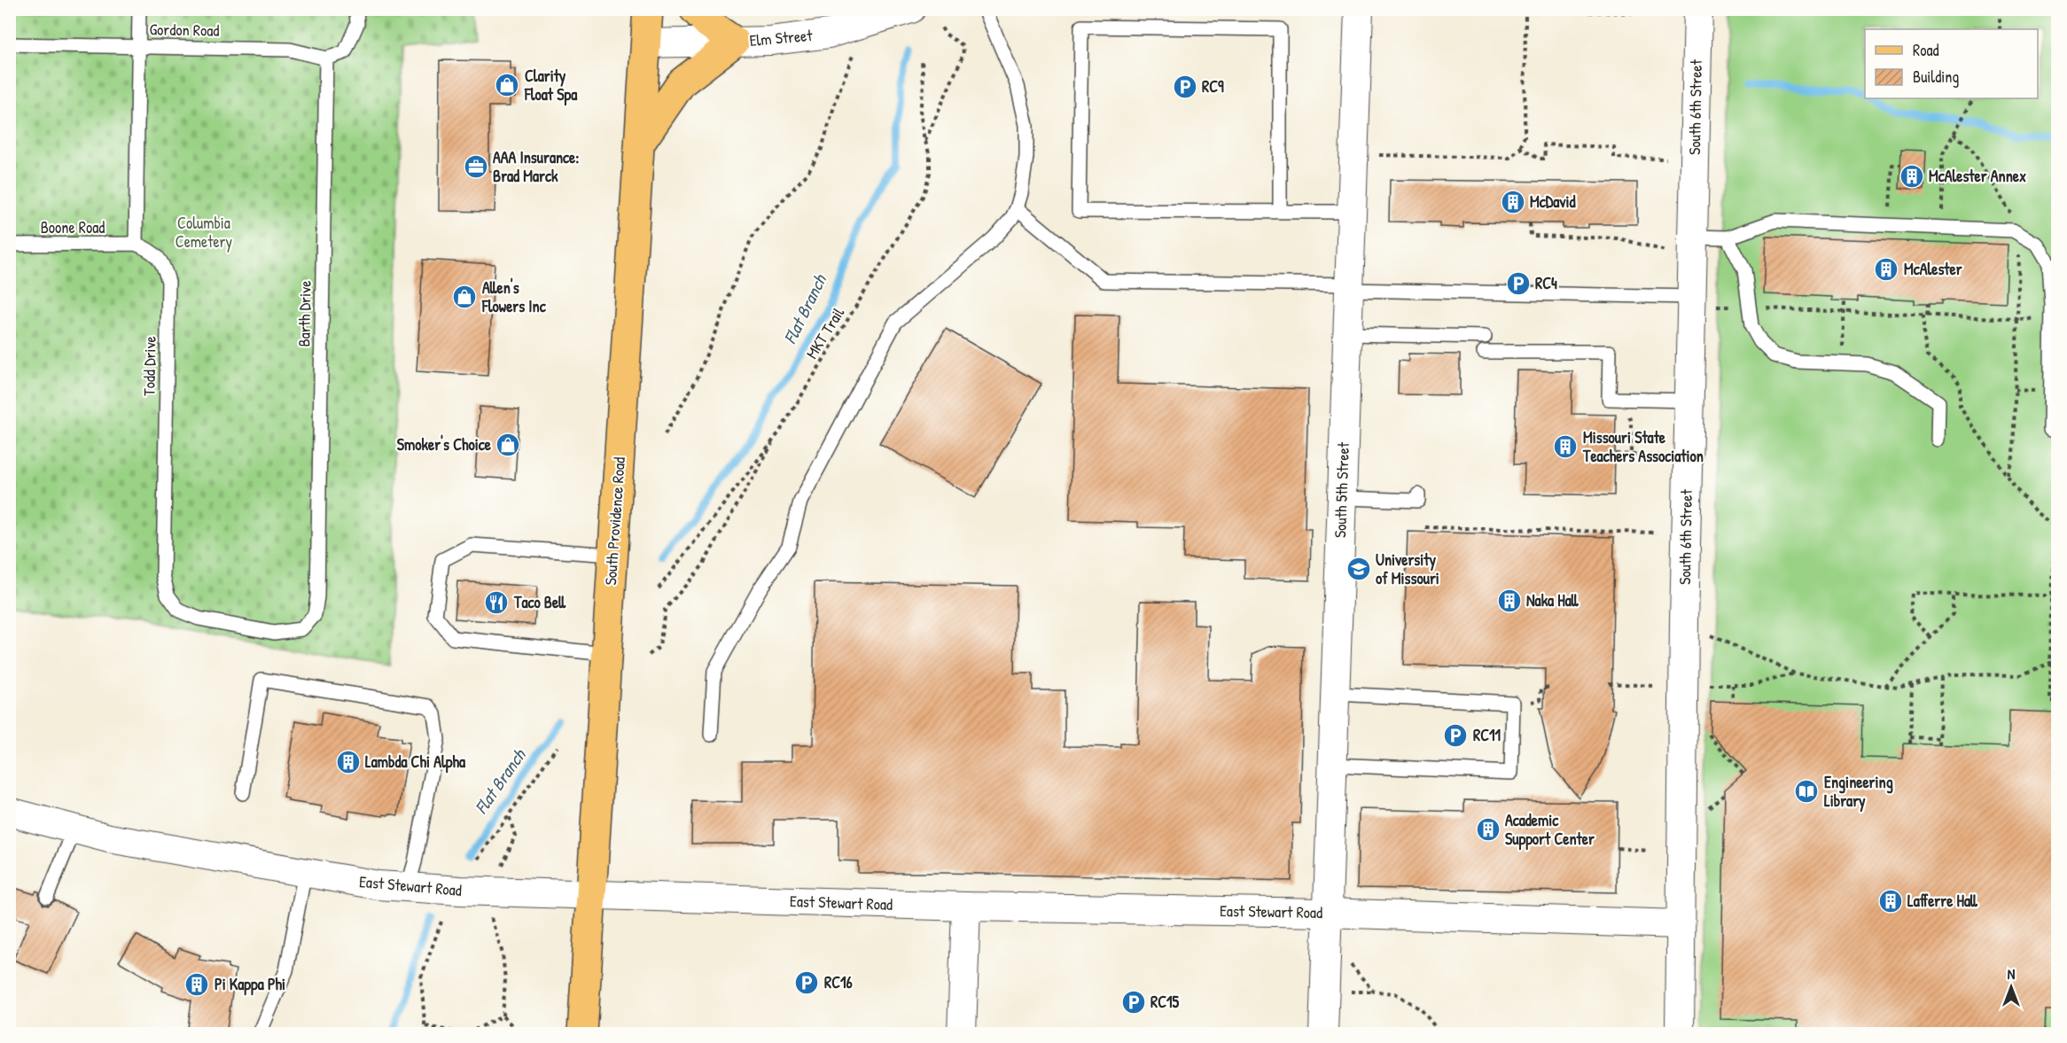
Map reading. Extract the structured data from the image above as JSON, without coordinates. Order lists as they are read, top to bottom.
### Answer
{
  "streets": {
    "main road": ["South Providence Road"],
    "street": [
      "Elm Street",
      "South 6th Street",
      "South 5th Street",
      "East Stewart Road"
    ],
    "lane": [
      "Gordon Road",
      "Boone Road",
      "Barth Drive",
      "Todd Drive"
    ],
    "path": ["MKT Trail"]
  },
  "crossings": [
    ["Gordon Road", "Barth Drive"],
    ["Elm Street", "South Providence Road"],
    ["South 6th Street", "East Stewart Road"],
    ["Boone Road", "Todd Drive"],
    ["Barth Drive", "Todd Drive"],
    ["South 5th Street", "East Stewart Road"],
    ["South Providence Road", "East Stewart Road"]
  ],
  "water": ["Flat Branch"],
  "parks": ["Columbia Cemetery"],
  "places": {
    "shop": ["Clarity Float Spa", "Allen's Flowers Inc", "Smoker's Choice"],
    "parking": [
      "RC9",
      "RC4",
      "RC11",
      "RC16",
      "RC15"
    ],
    "office": ["AAA Insurance: Brad Marck"],
    "building": [
      "McAlester Annex",
      "McDavid",
      "McAlester",
      "Missouri State Teachers Association",
      "Naka Hall",
      "Lambda Chi Alpha",
      "Academic Support Center",
      "Lafferre Hall",
      "Pi Kappa Phi"
    ],
    "school or university": ["University of Missouri"],
    "restaurant": ["Taco Bell"],
    "library": ["Engineering Library"]
  },
  "legend": ["Road", "Building"],
  "north": "top"
}
